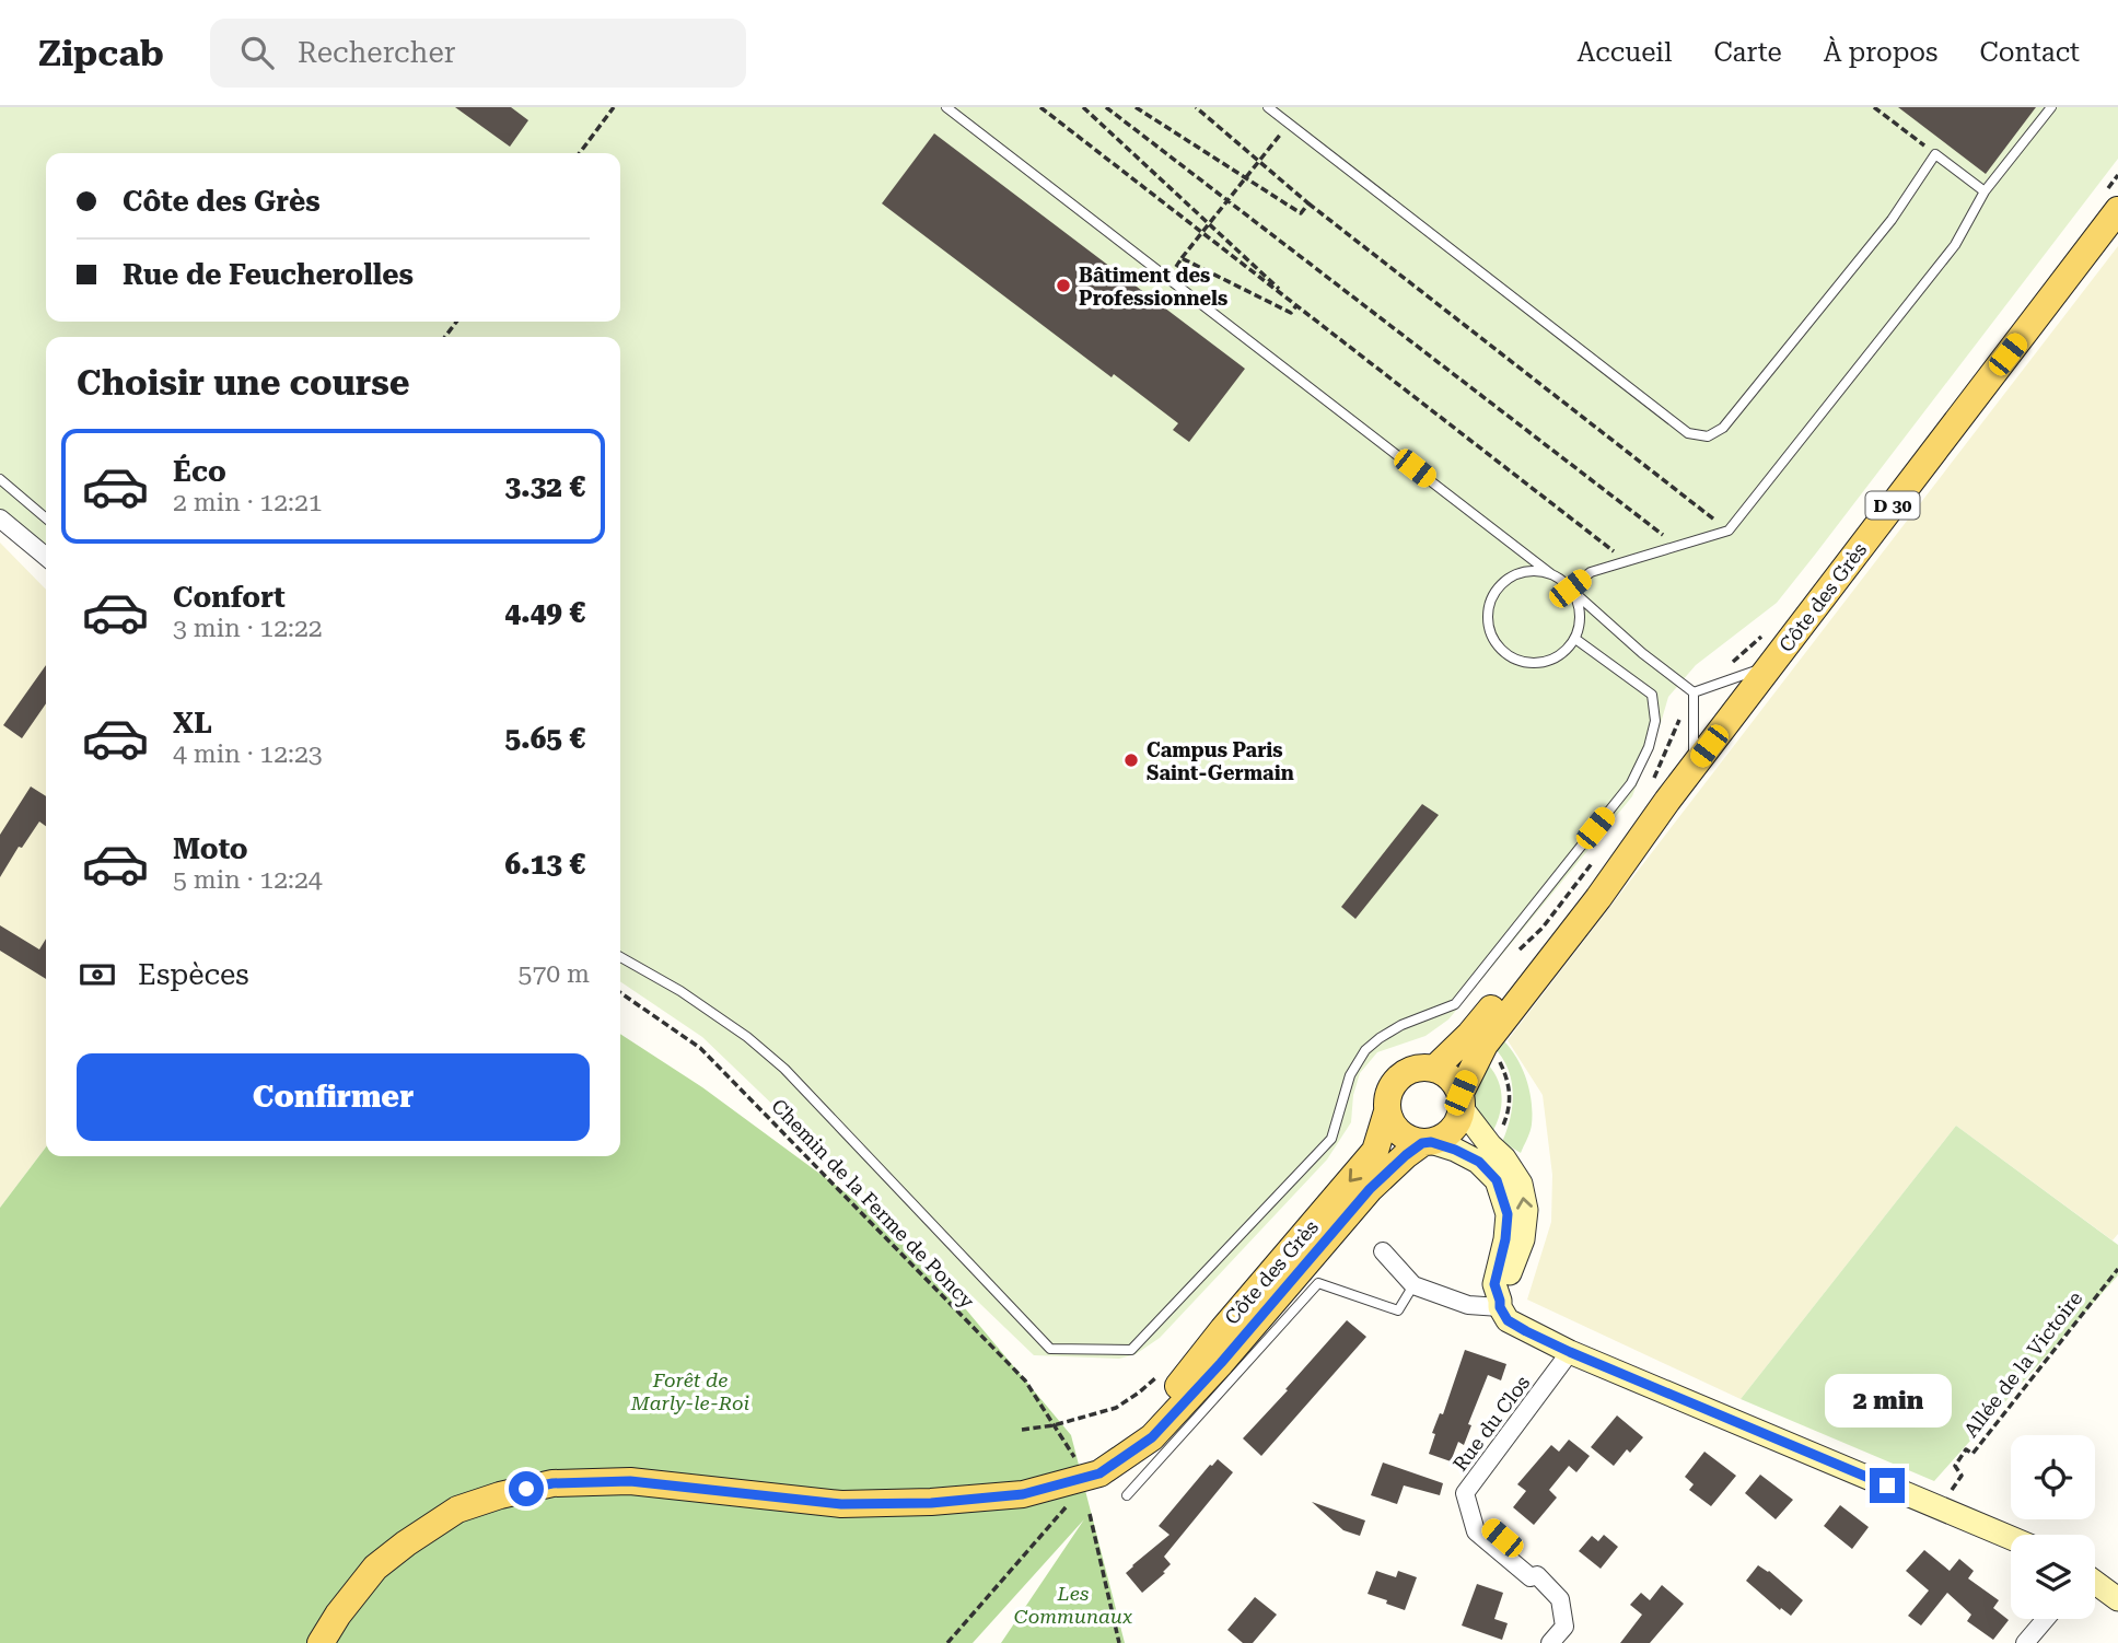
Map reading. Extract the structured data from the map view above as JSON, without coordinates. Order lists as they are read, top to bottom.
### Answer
{
  "streets": {
    "main road": ["D 30", "Côte des Grès"],
    "street": ["Rue du Clos"],
    "path": ["Chemin de la Ferme de Poncy", "Allée de la Victoire"]
  },
  "crossings": [
    ["Côte des Grès", "Chemin de la Ferme de Poncy"]
  ],
  "parks": ["Forêt de Marly-le-Roi", "Les Communaux"],
  "places": ["Bâtiment des Professionnels", "Campus Paris Saint-Germain"],
  "page": {
    "header": "Zipcab",
    "search": "Rechercher",
    "nav": [
      "Accueil",
      "Carte",
      "À propos",
      "Contact"
    ],
    "banner": ["Côte des Grès", "Rue de Feucherolles"],
    "heading": "Choisir une course",
    "list": [
      {
        "name": "Éco",
        "note": "2 min · 12:21",
        "value": "3.32 €"
      },
      {
        "name": "Confort",
        "note": "3 min · 12:22",
        "value": "4.49 €"
      },
      {
        "name": "XL",
        "note": "4 min · 12:23",
        "value": "5.65 €"
      },
      {
        "name": "Moto",
        "note": "5 min · 12:24",
        "value": "6.13 €"
      }
    ],
    "pay": ["Espèces", "570 m"],
    "buttons": "Confirmer",
    "bubble": "2 min"
  }
}
